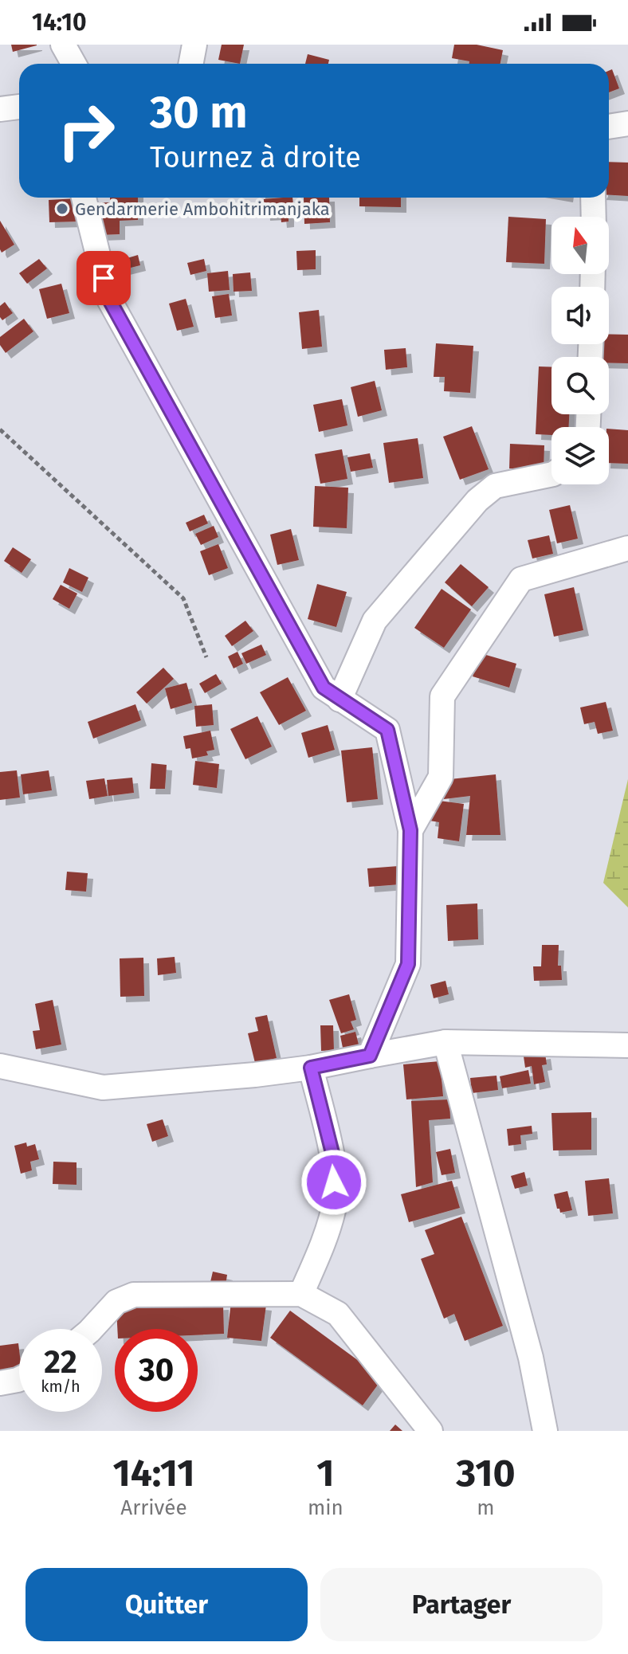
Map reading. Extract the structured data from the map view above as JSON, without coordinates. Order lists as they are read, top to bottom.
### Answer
{
  "places": ["Gendarmerie Ambohitrimanjaka"],
  "north": "top",
  "page": {
    "status": "14:10",
    "turn": ["30 m", "Tournez à droite"],
    "speed": "22 km/h",
    "limit": "30",
    "eta": [
      "14:11",
      "Arrivée",
      "1",
      "min",
      "310",
      "m"
    ],
    "buttons": ["Quitter", "Partager"]
  }
}
